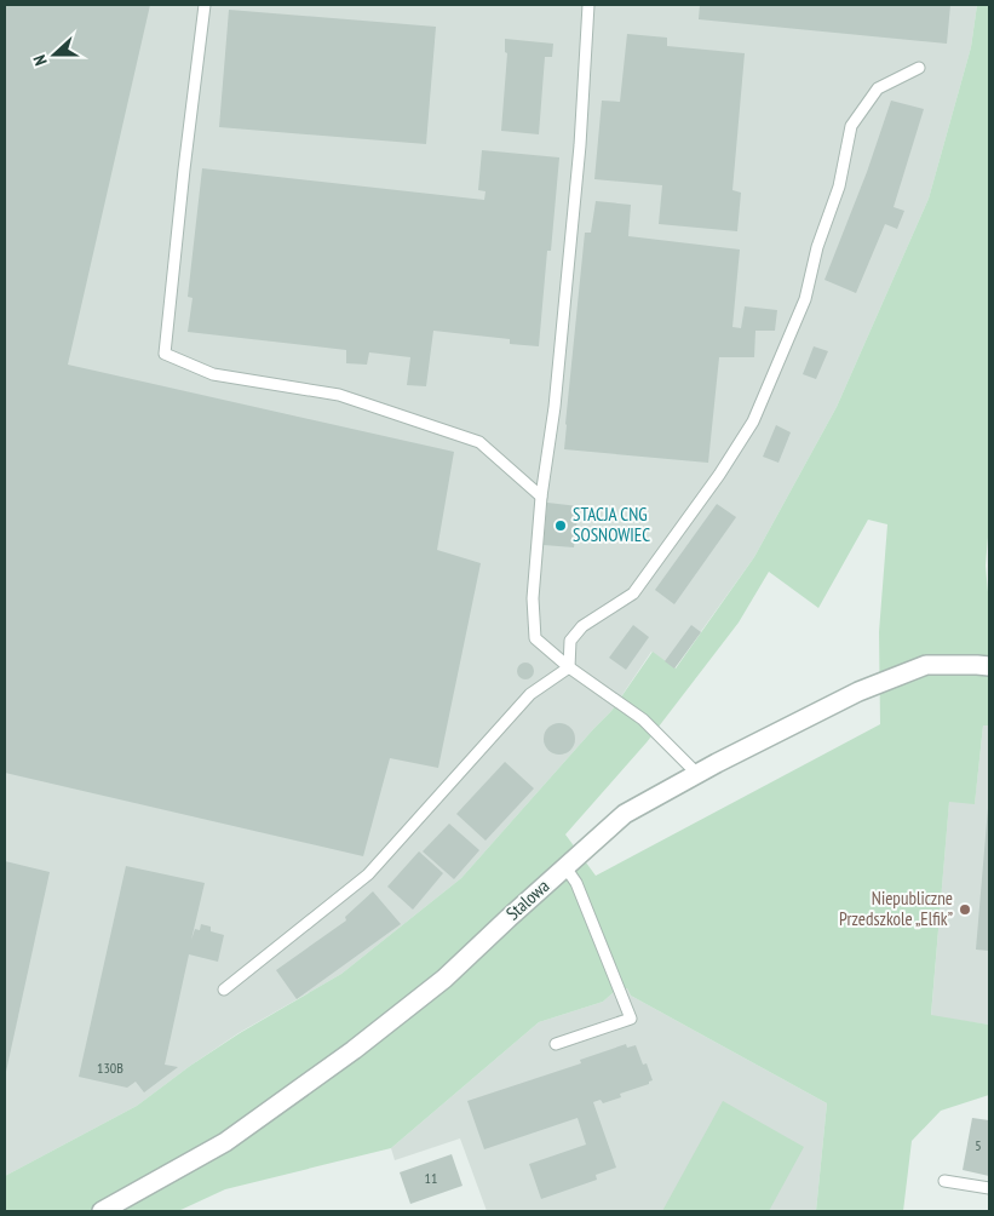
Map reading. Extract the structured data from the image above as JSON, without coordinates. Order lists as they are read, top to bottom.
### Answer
{
  "streets": {
    "street": ["Stalowa"]
  },
  "places": ["STACJA CNG SOSNOWIEC", "Niepubliczne Przedszkole „Elfik”"],
  "house_numbers": ["130B", "5", "11"],
  "north": "left"
}
